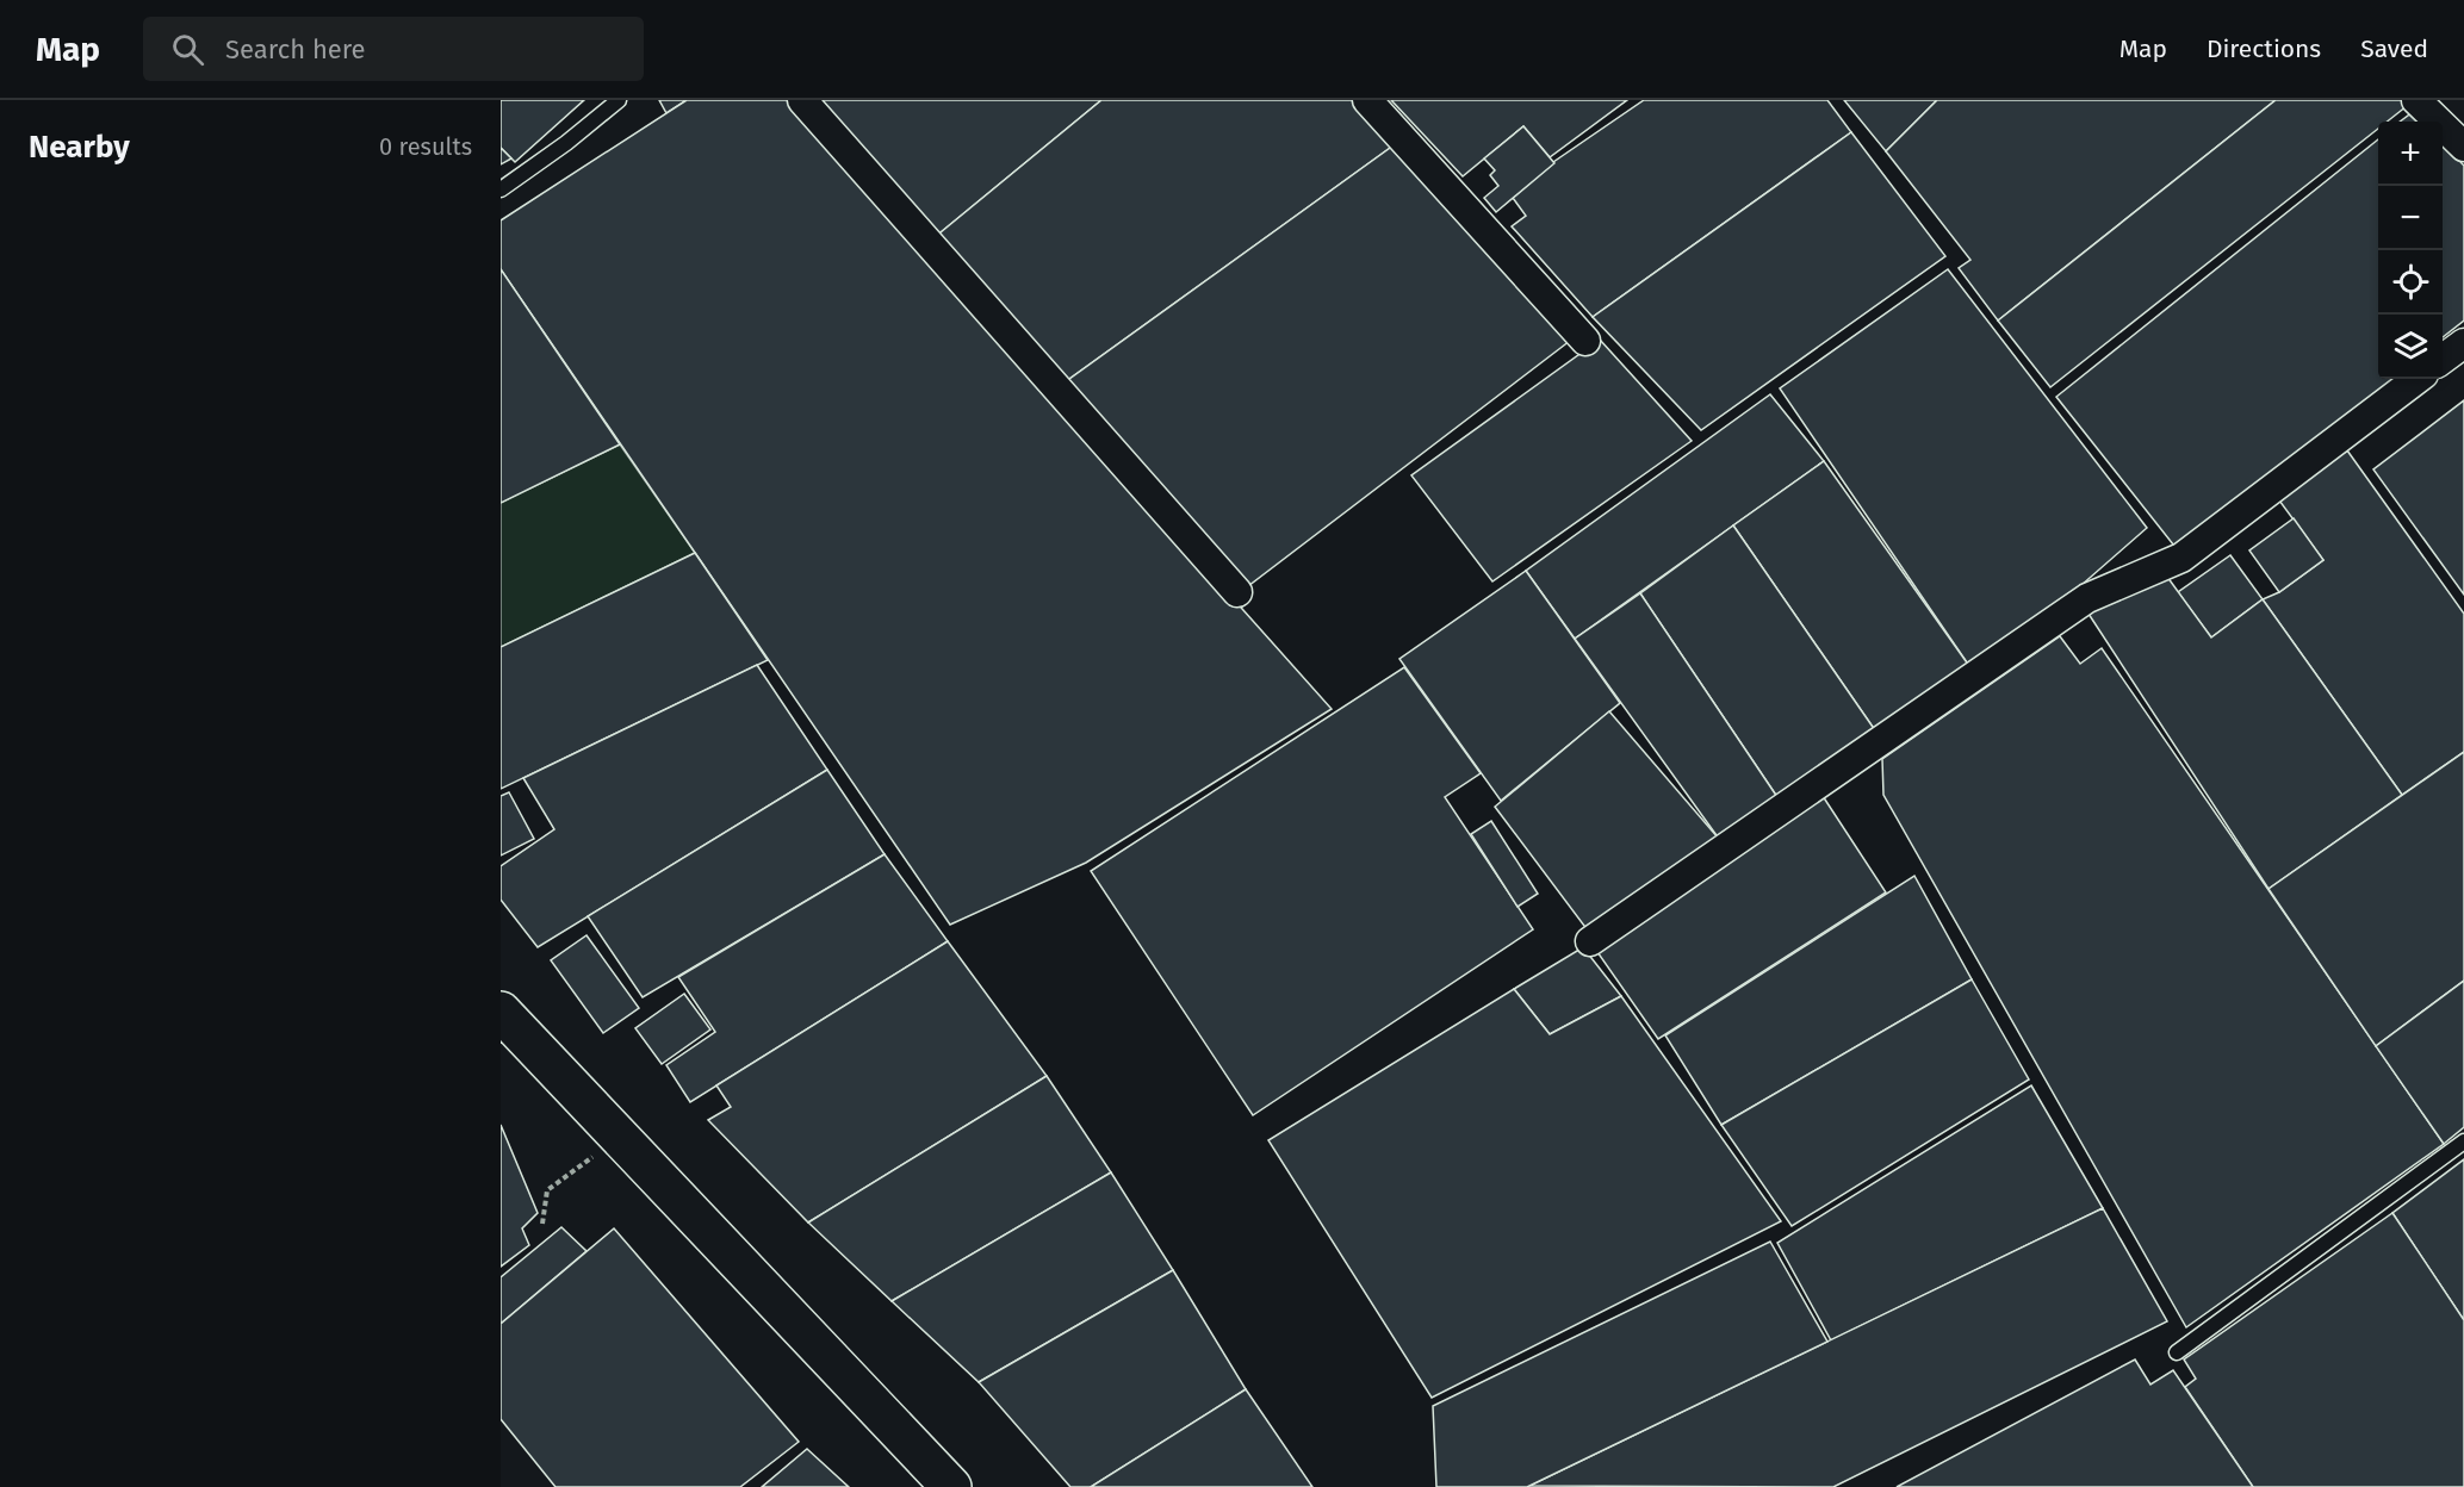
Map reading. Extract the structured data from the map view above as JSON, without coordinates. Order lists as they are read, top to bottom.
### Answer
{
  "page": {
    "header": "Map",
    "search": "Search here",
    "nav": ["Map", "Directions", "Saved"],
    "heading": ["Nearby", "0 results"],
    "map_buttons": ["+", "−"]
  }
}
